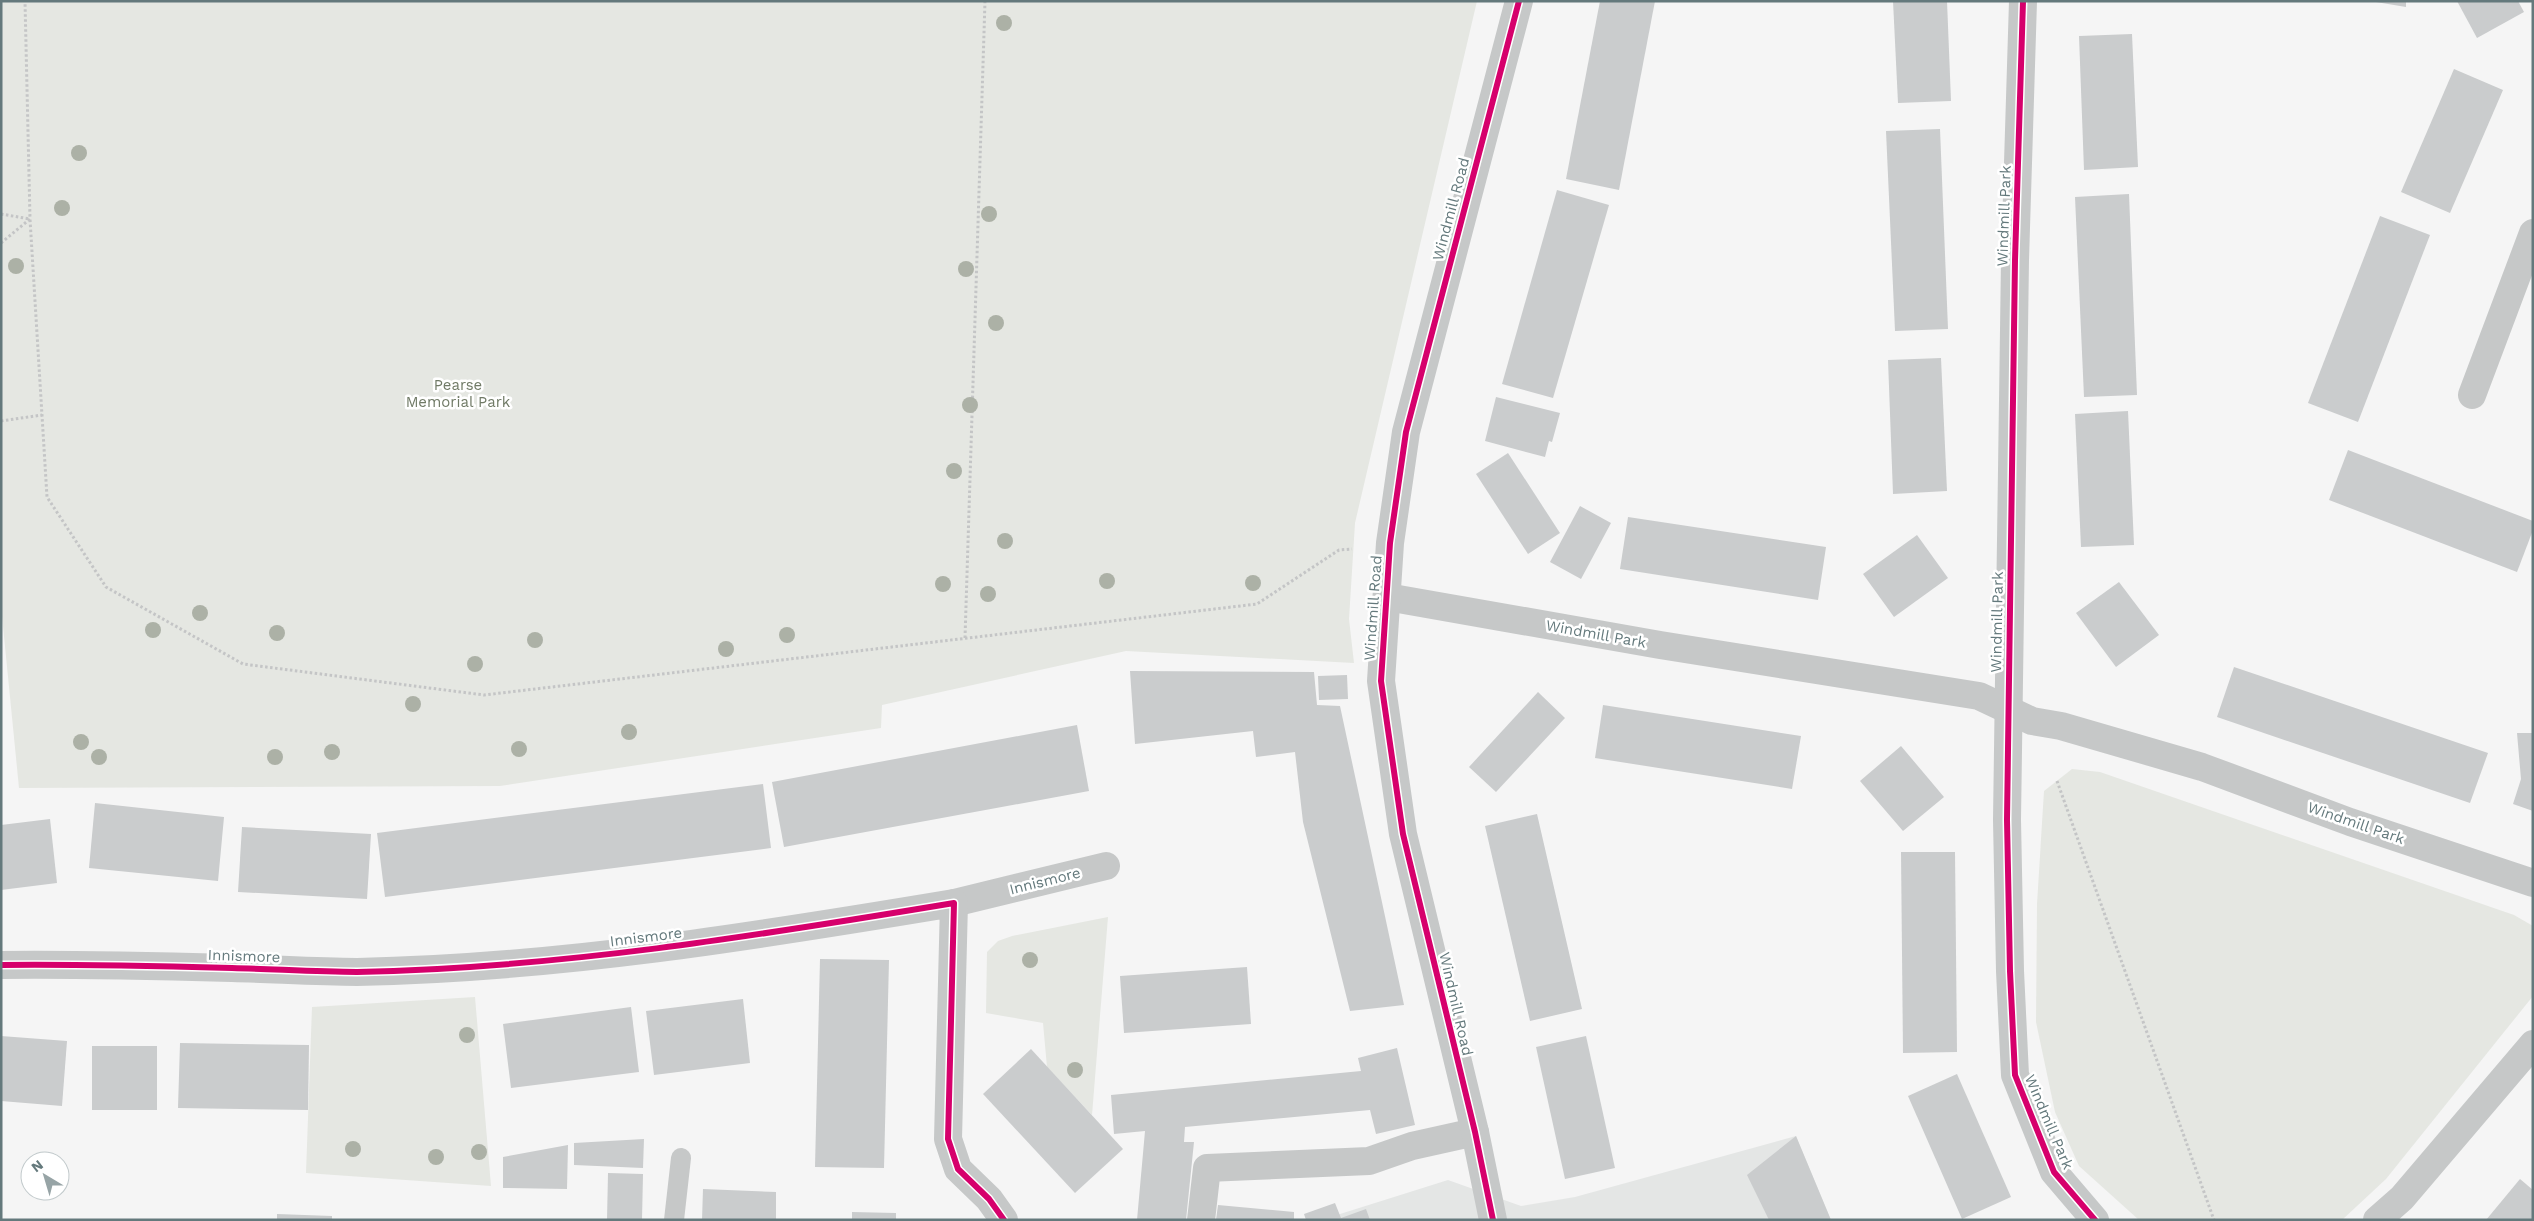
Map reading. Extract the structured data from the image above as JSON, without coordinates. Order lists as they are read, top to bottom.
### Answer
{
  "streets": {
    "street": ["Windmill Road", "Windmill Park", "Innismore"]
  },
  "crossings": [
    ["Windmill Road", "Windmill Park"]
  ],
  "parks": ["Pearse Memorial Park"],
  "north": "top left"
}
